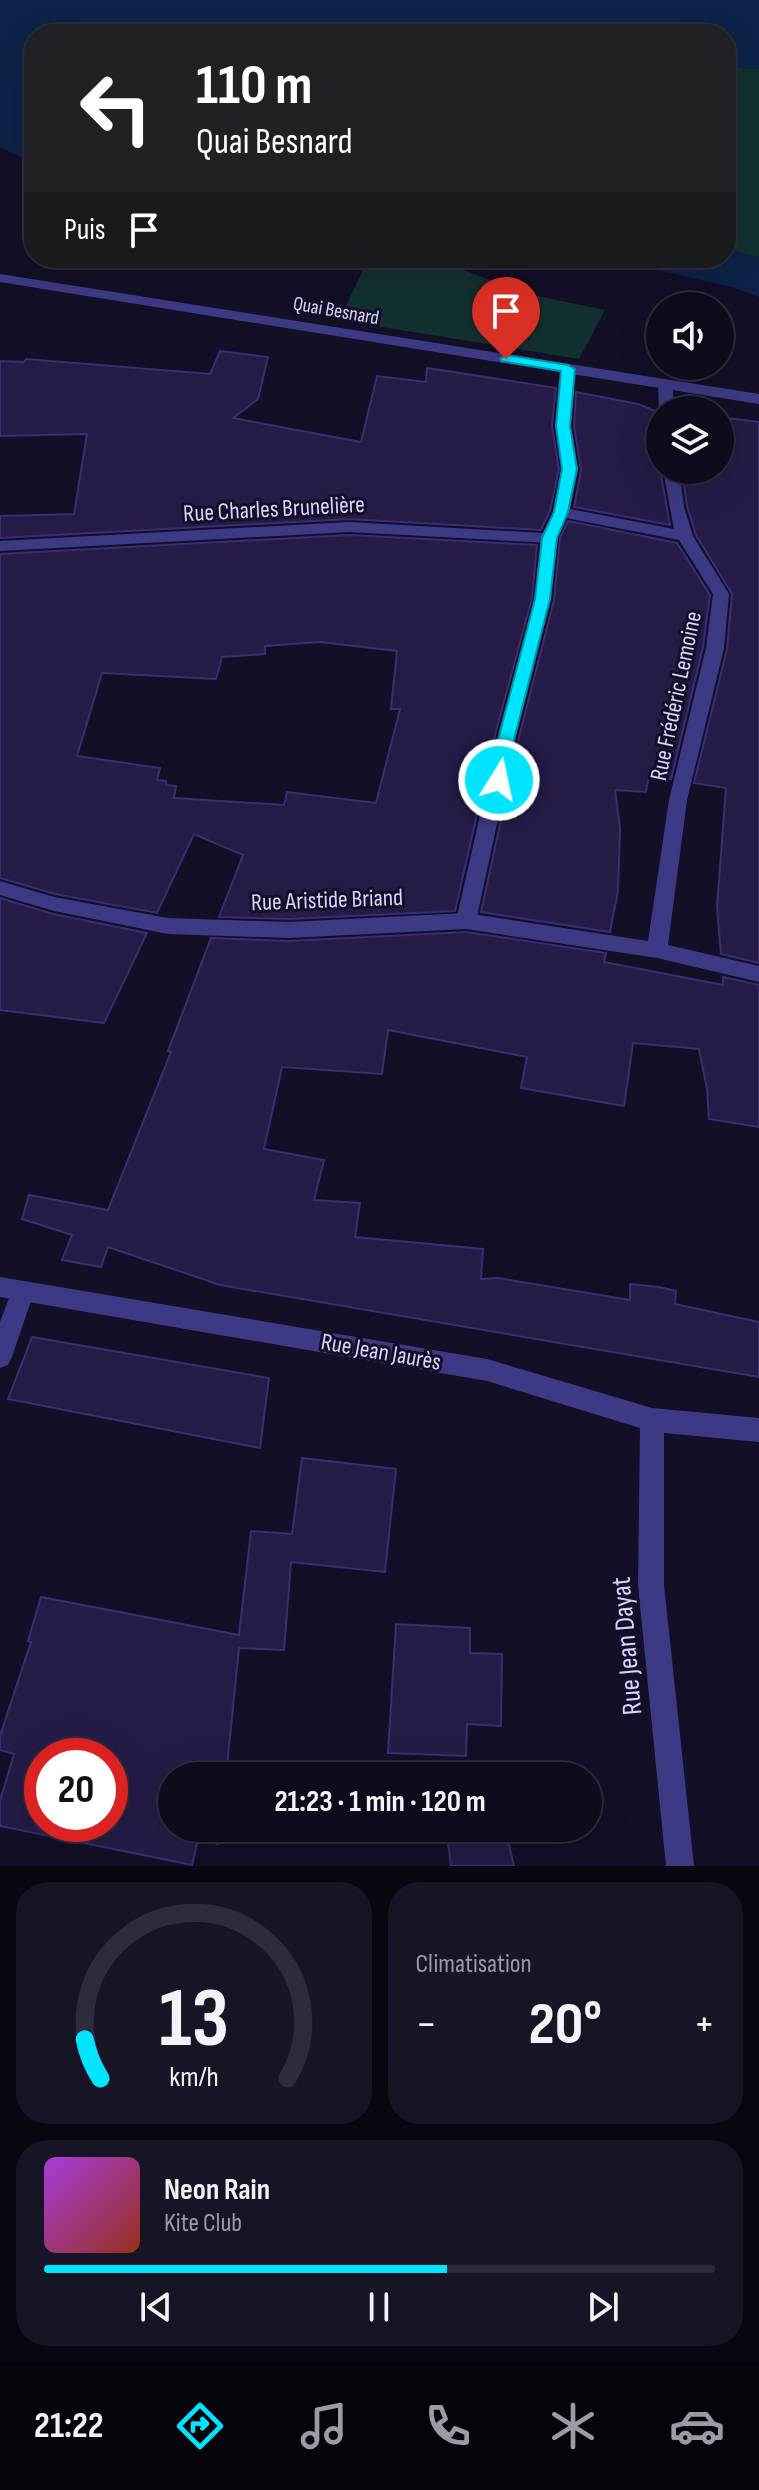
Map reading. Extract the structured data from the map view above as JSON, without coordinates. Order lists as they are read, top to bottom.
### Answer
{
  "streets": {
    "street": [
      "Quai Besnard",
      "Rue Charles Brunelière",
      "Rue Frédéric Lemoine",
      "Rue Aristide Briand",
      "Rue Jean Jaurès",
      "Rue Jean Dayat"
    ]
  },
  "crossings": [
    ["Rue Frédéric Lemoine", "Rue Aristide Briand"],
    ["Rue Jean Jaurès", "Rue Jean Dayat"]
  ],
  "page": {
    "turn": ["110 m", "Quai Besnard"],
    "then": "Puis",
    "limit": "20",
    "trip": "21:23 · 1 min · 120 m",
    "tile": "Climatisation",
    "heat": ["−", "20°", "+"],
    "song": ["Neon Rain", "Kite Club"],
    "tabs": "21:22",
    "gauge": ["13", "km/h"]
  }
}
